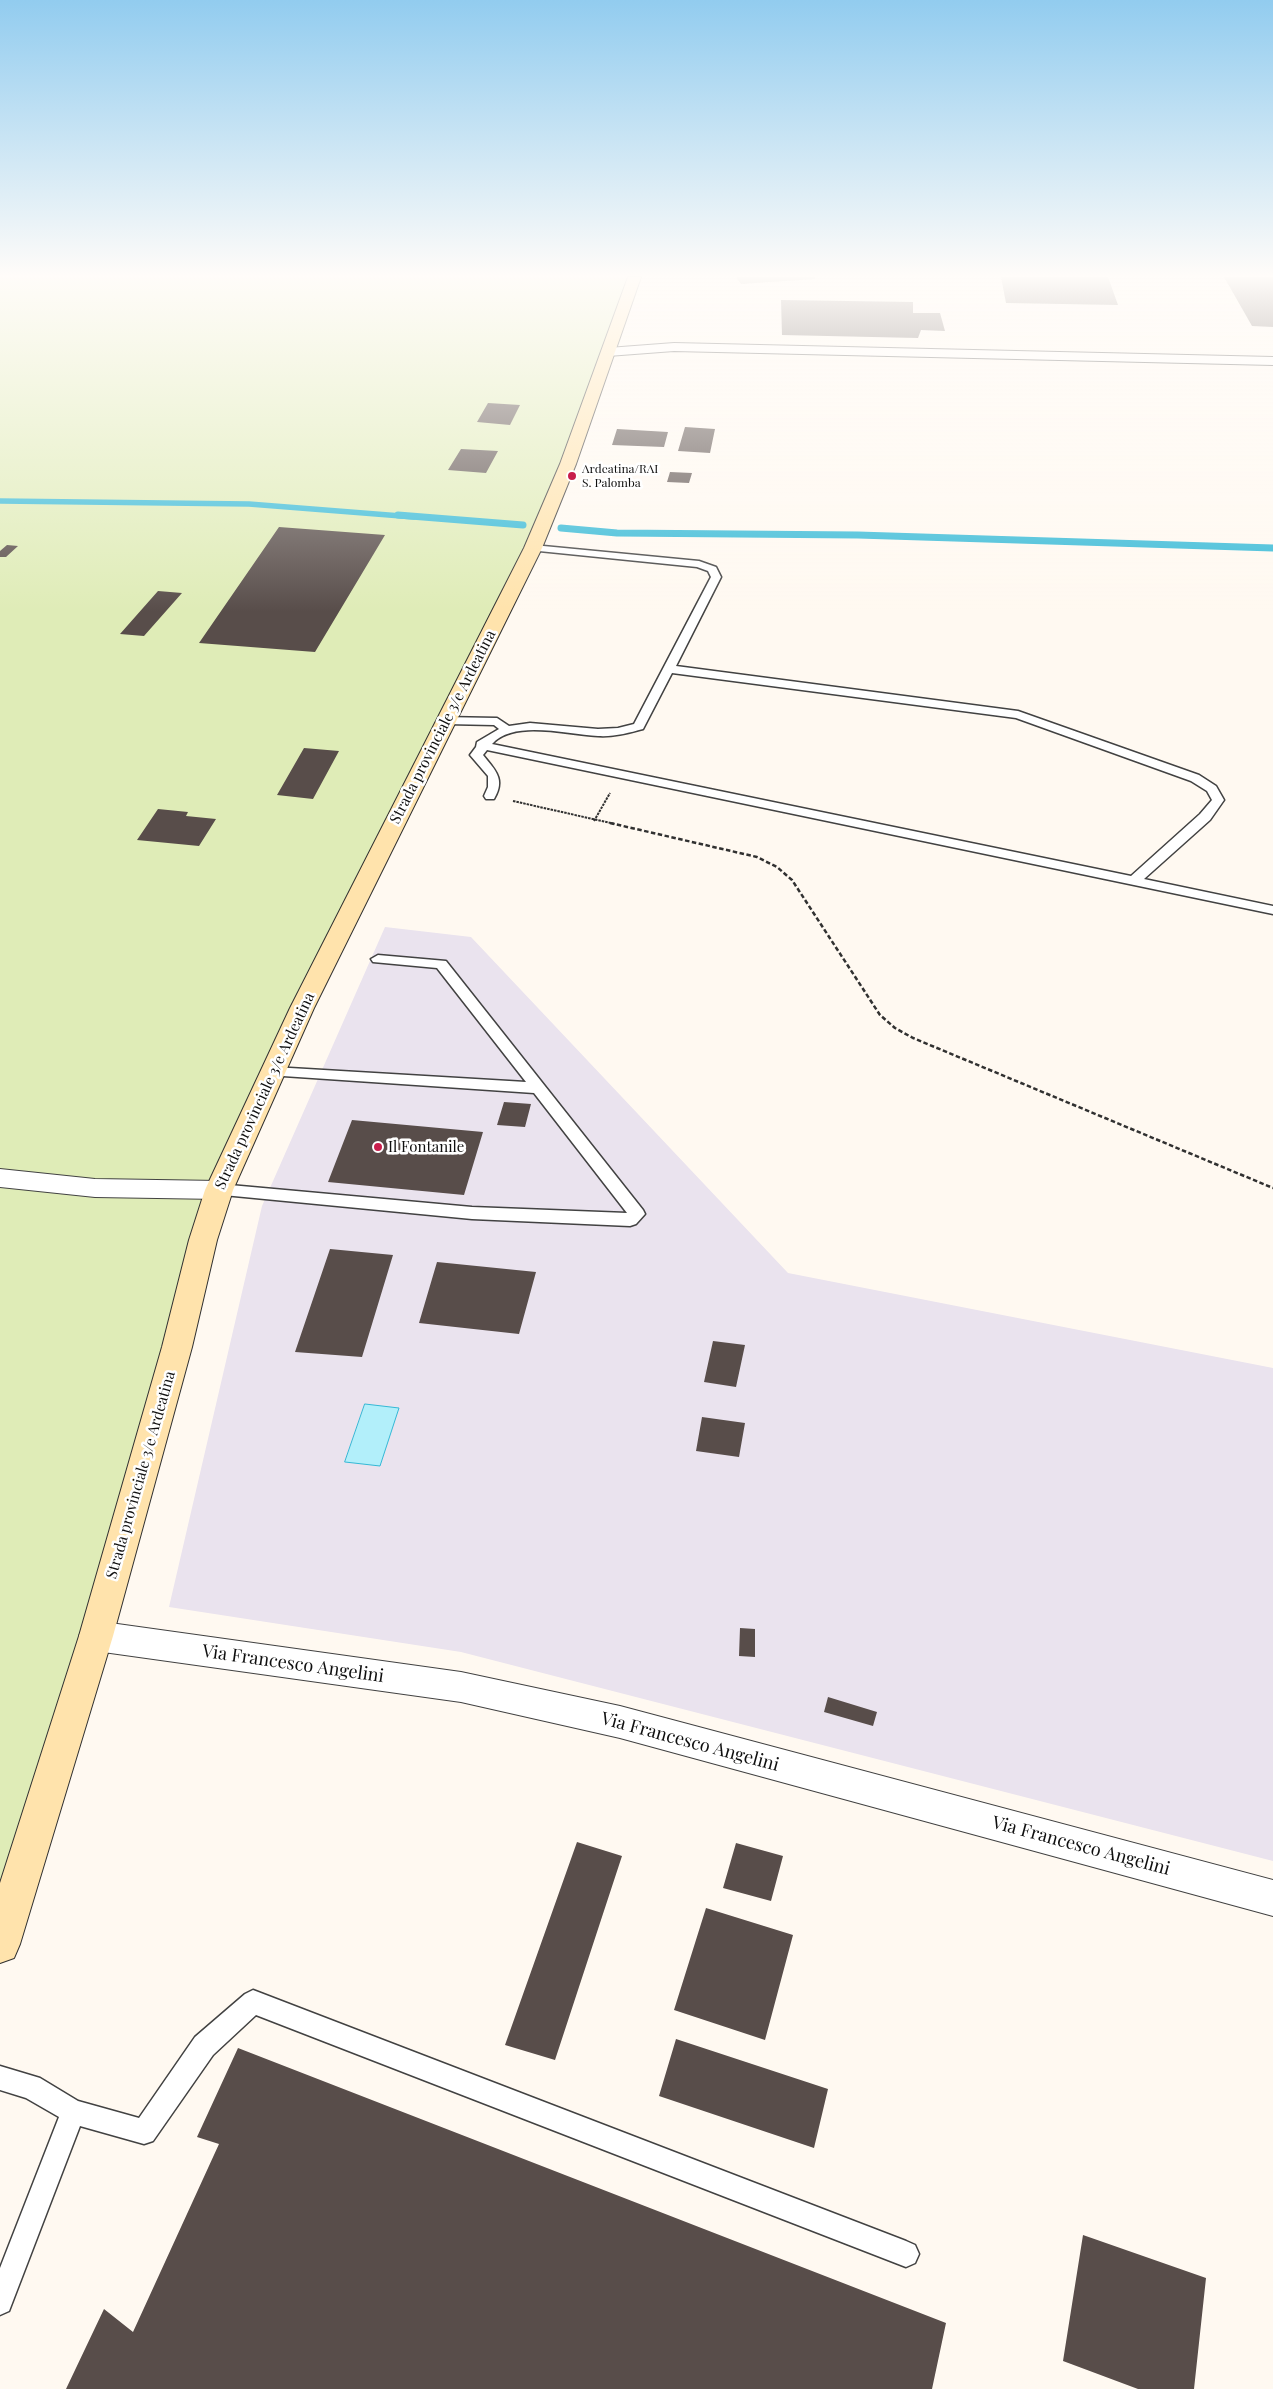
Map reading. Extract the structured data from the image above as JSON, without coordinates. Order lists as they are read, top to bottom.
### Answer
{
  "streets": {
    "main road": ["Strada provinciale 3/e Ardeatina"],
    "street": ["Via Francesco Angelini"]
  },
  "crossings": [
    ["Strada provinciale 3/e Ardeatina", "Via Francesco Angelini"]
  ],
  "places": ["Ardeatina/RAI S. Palomba", "Il Fontanile"]
}
